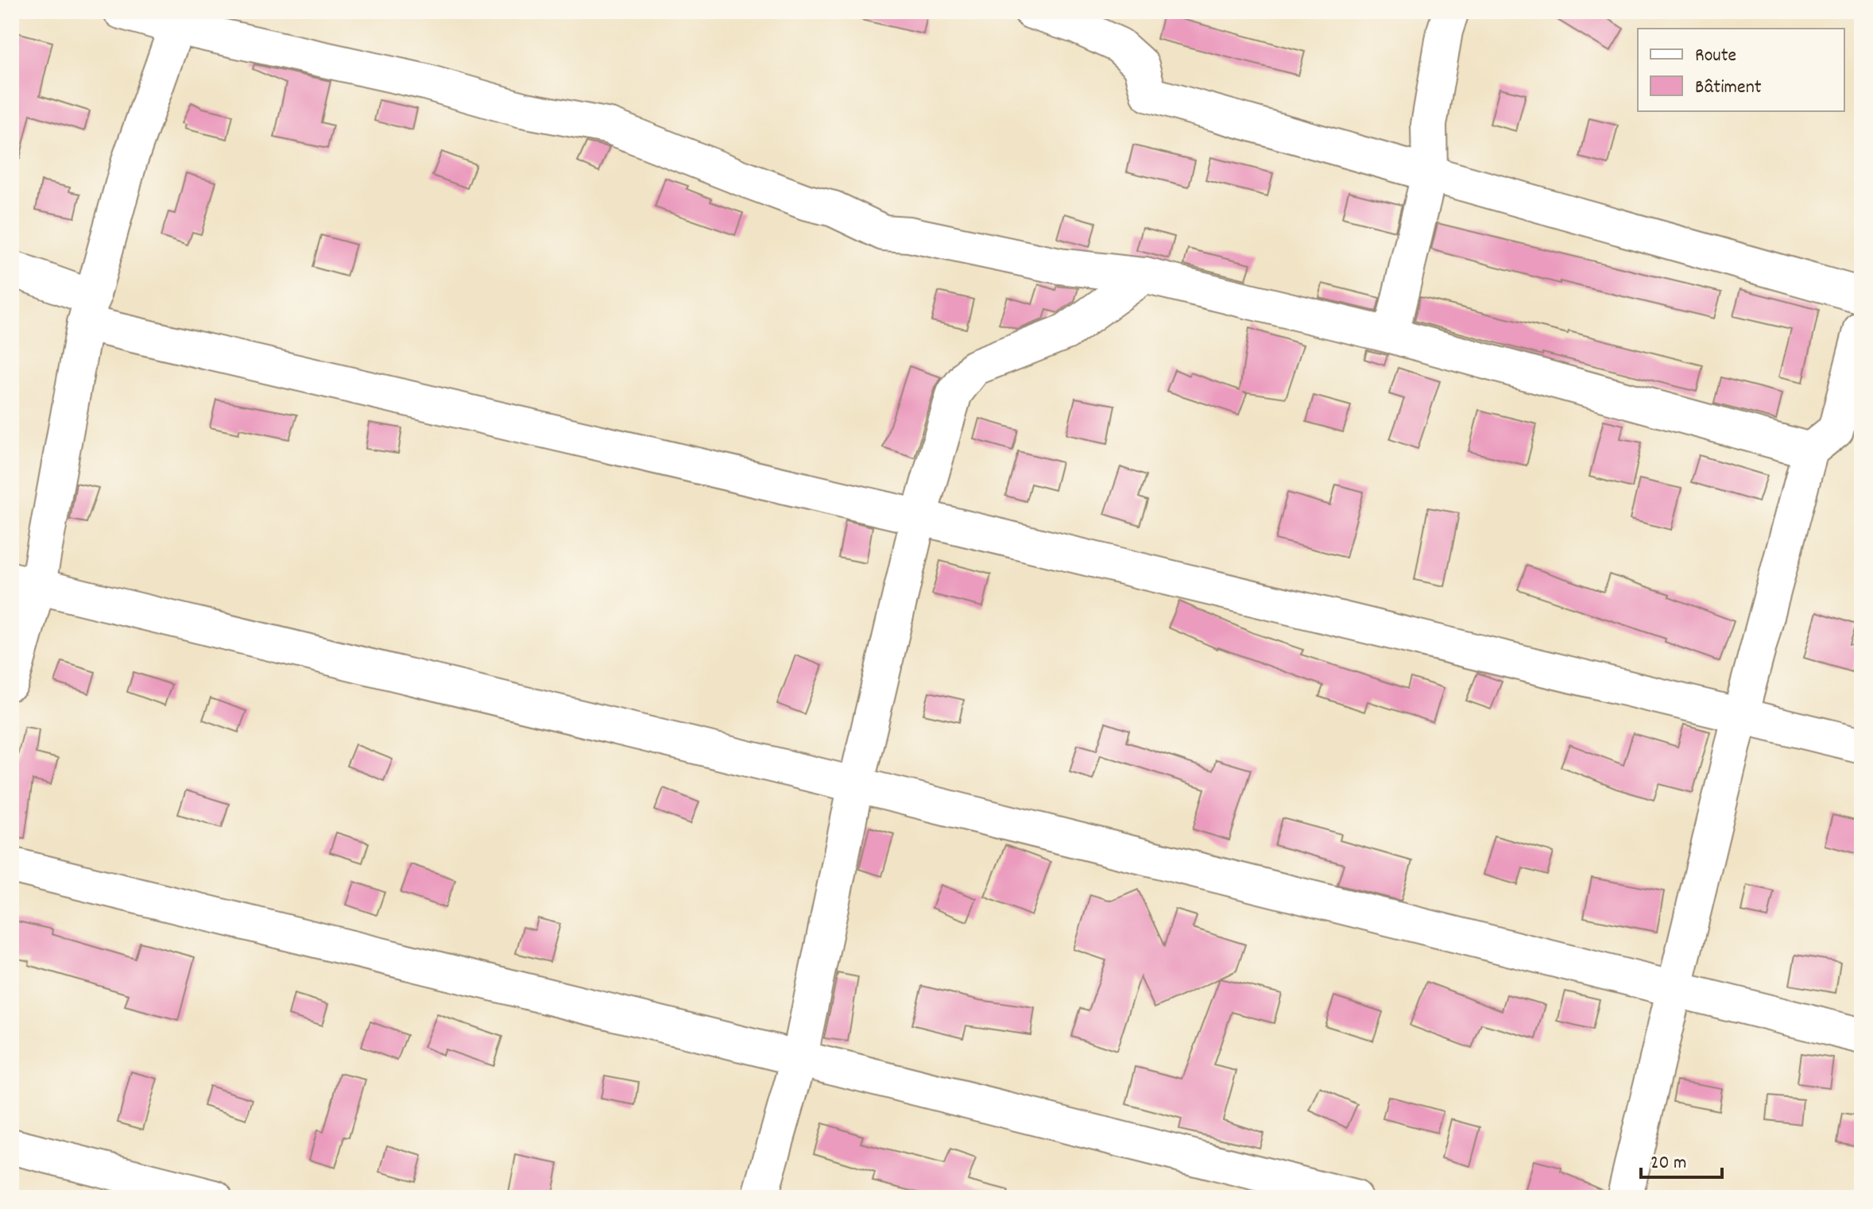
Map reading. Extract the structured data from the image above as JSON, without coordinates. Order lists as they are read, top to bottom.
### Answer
{
  "legend": ["Route", "Bâtiment"],
  "scale_bar": "20 m"
}
